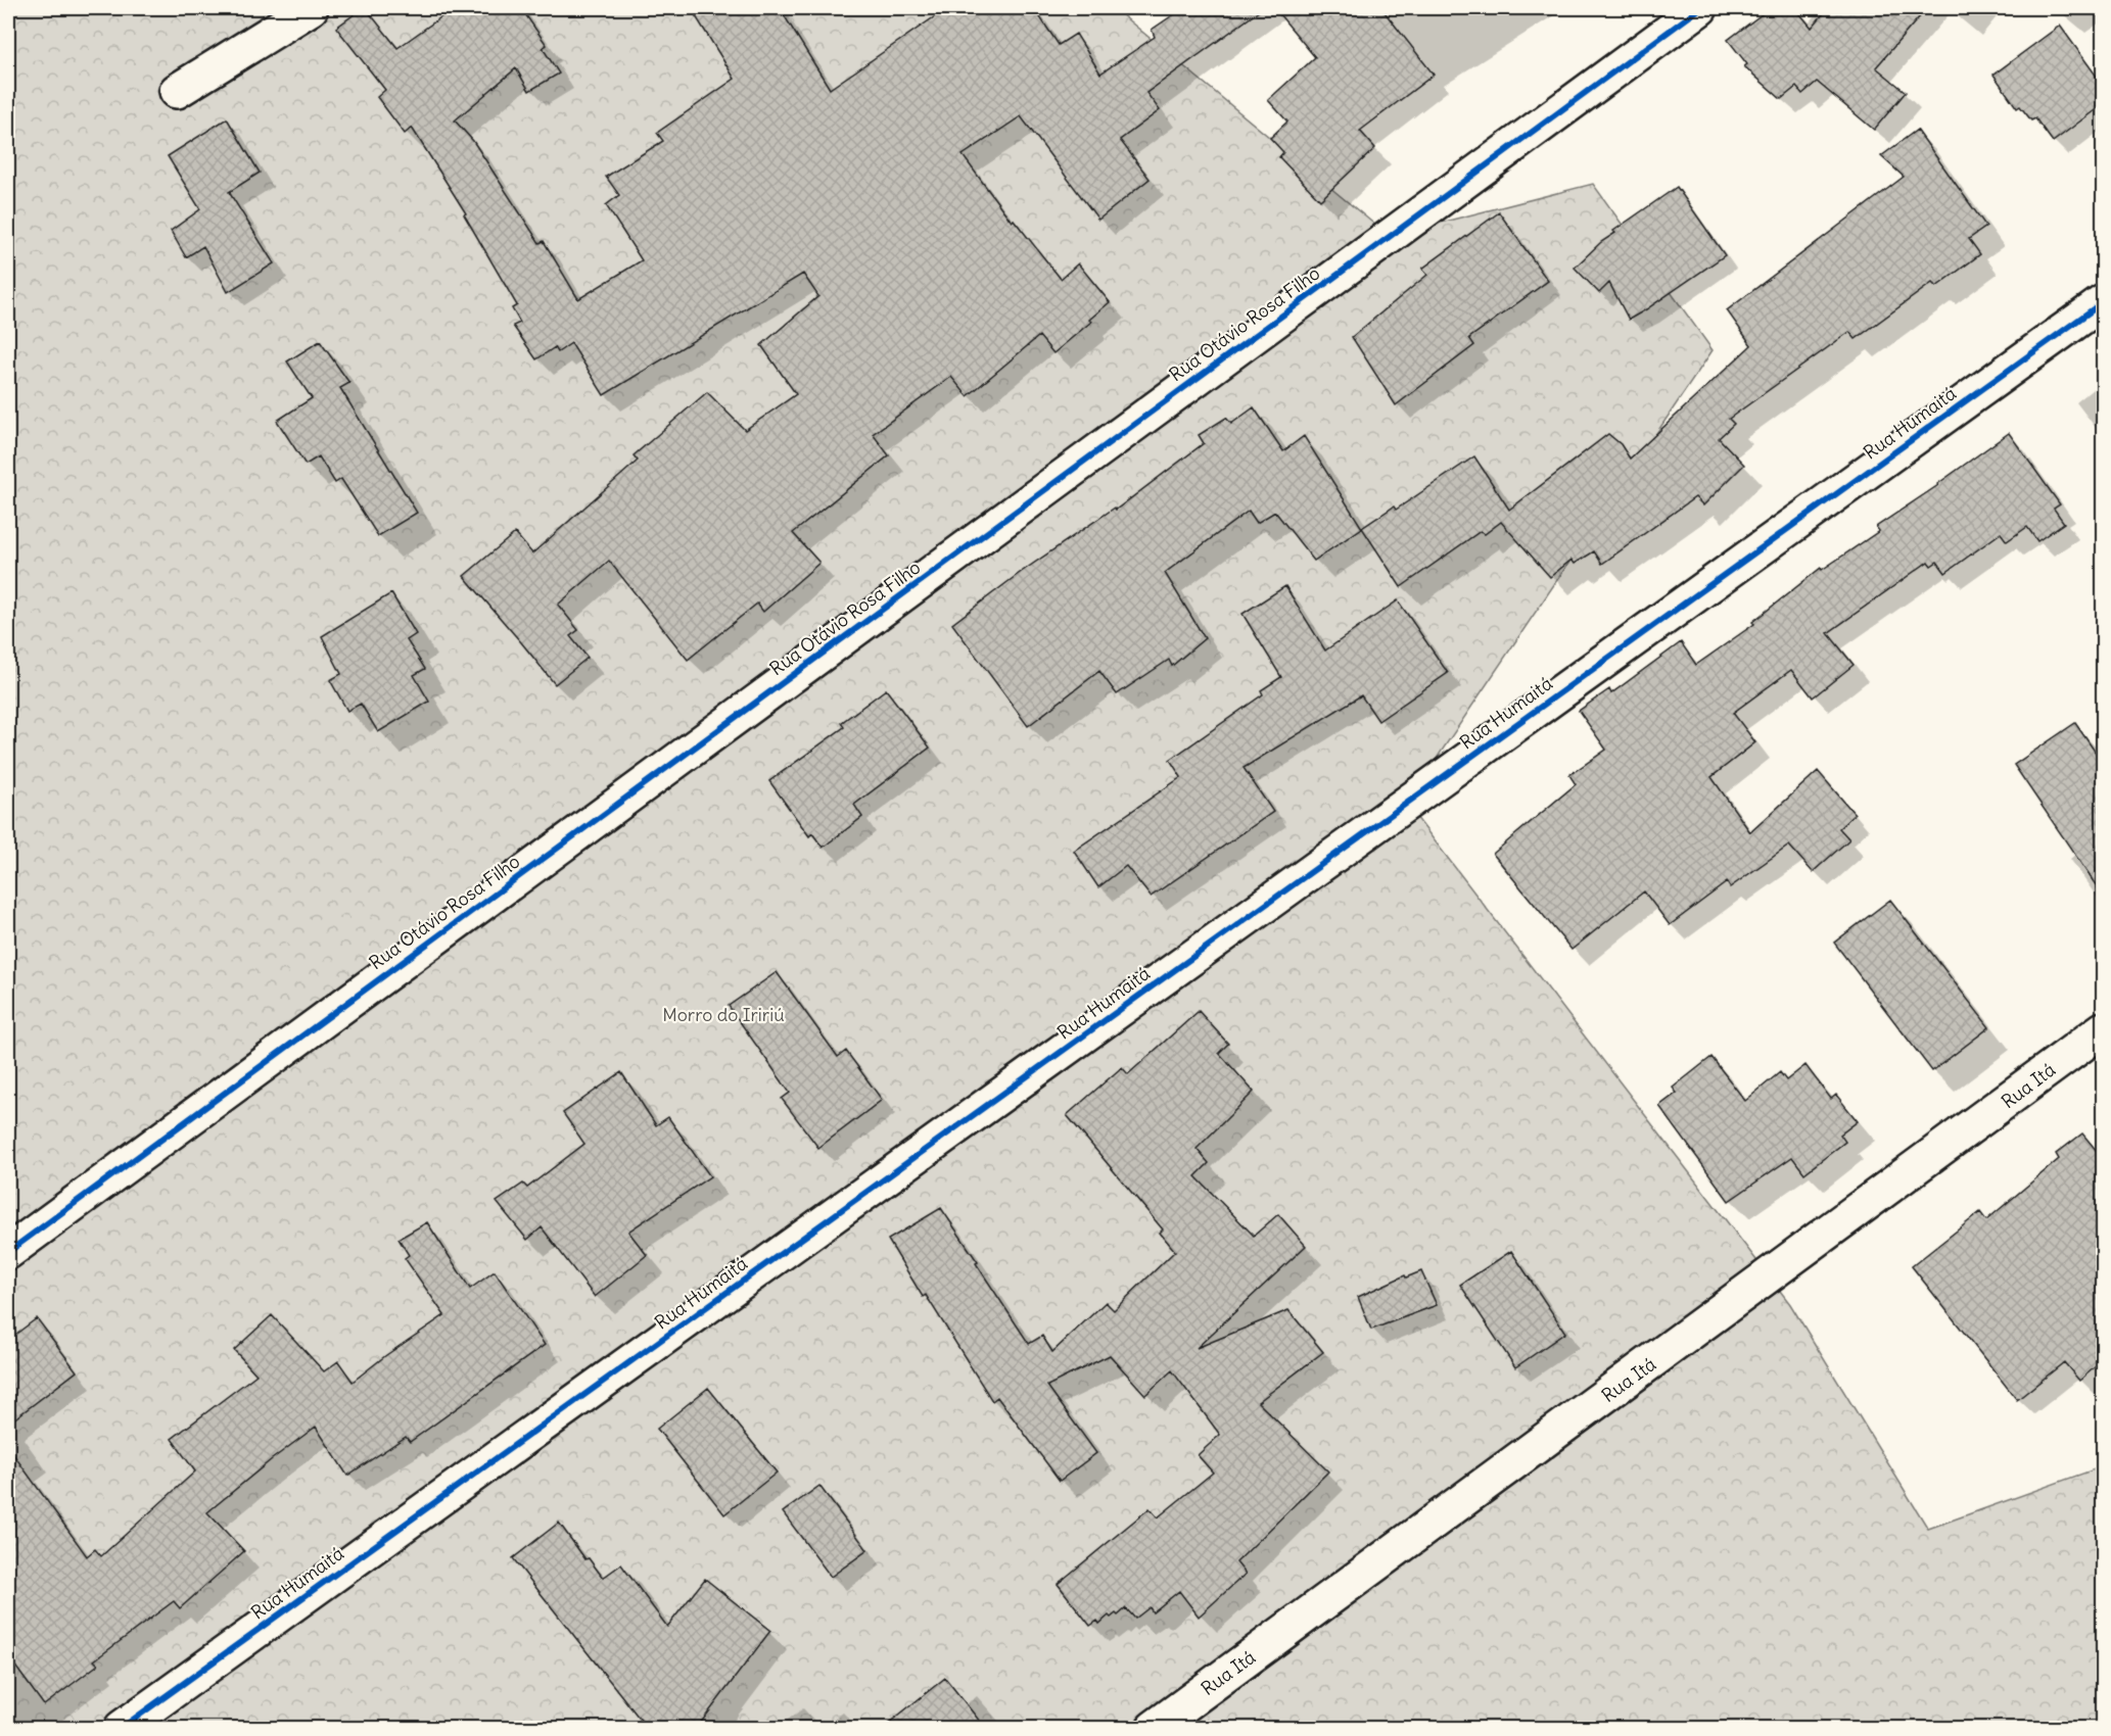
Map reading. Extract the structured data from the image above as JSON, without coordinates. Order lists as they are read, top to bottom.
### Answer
{
  "streets": {
    "street": ["Rua Otávio Rosa Filho", "Rua Humaitá", "Rua Itá"]
  },
  "parks": ["Morro do Iririú"]
}
